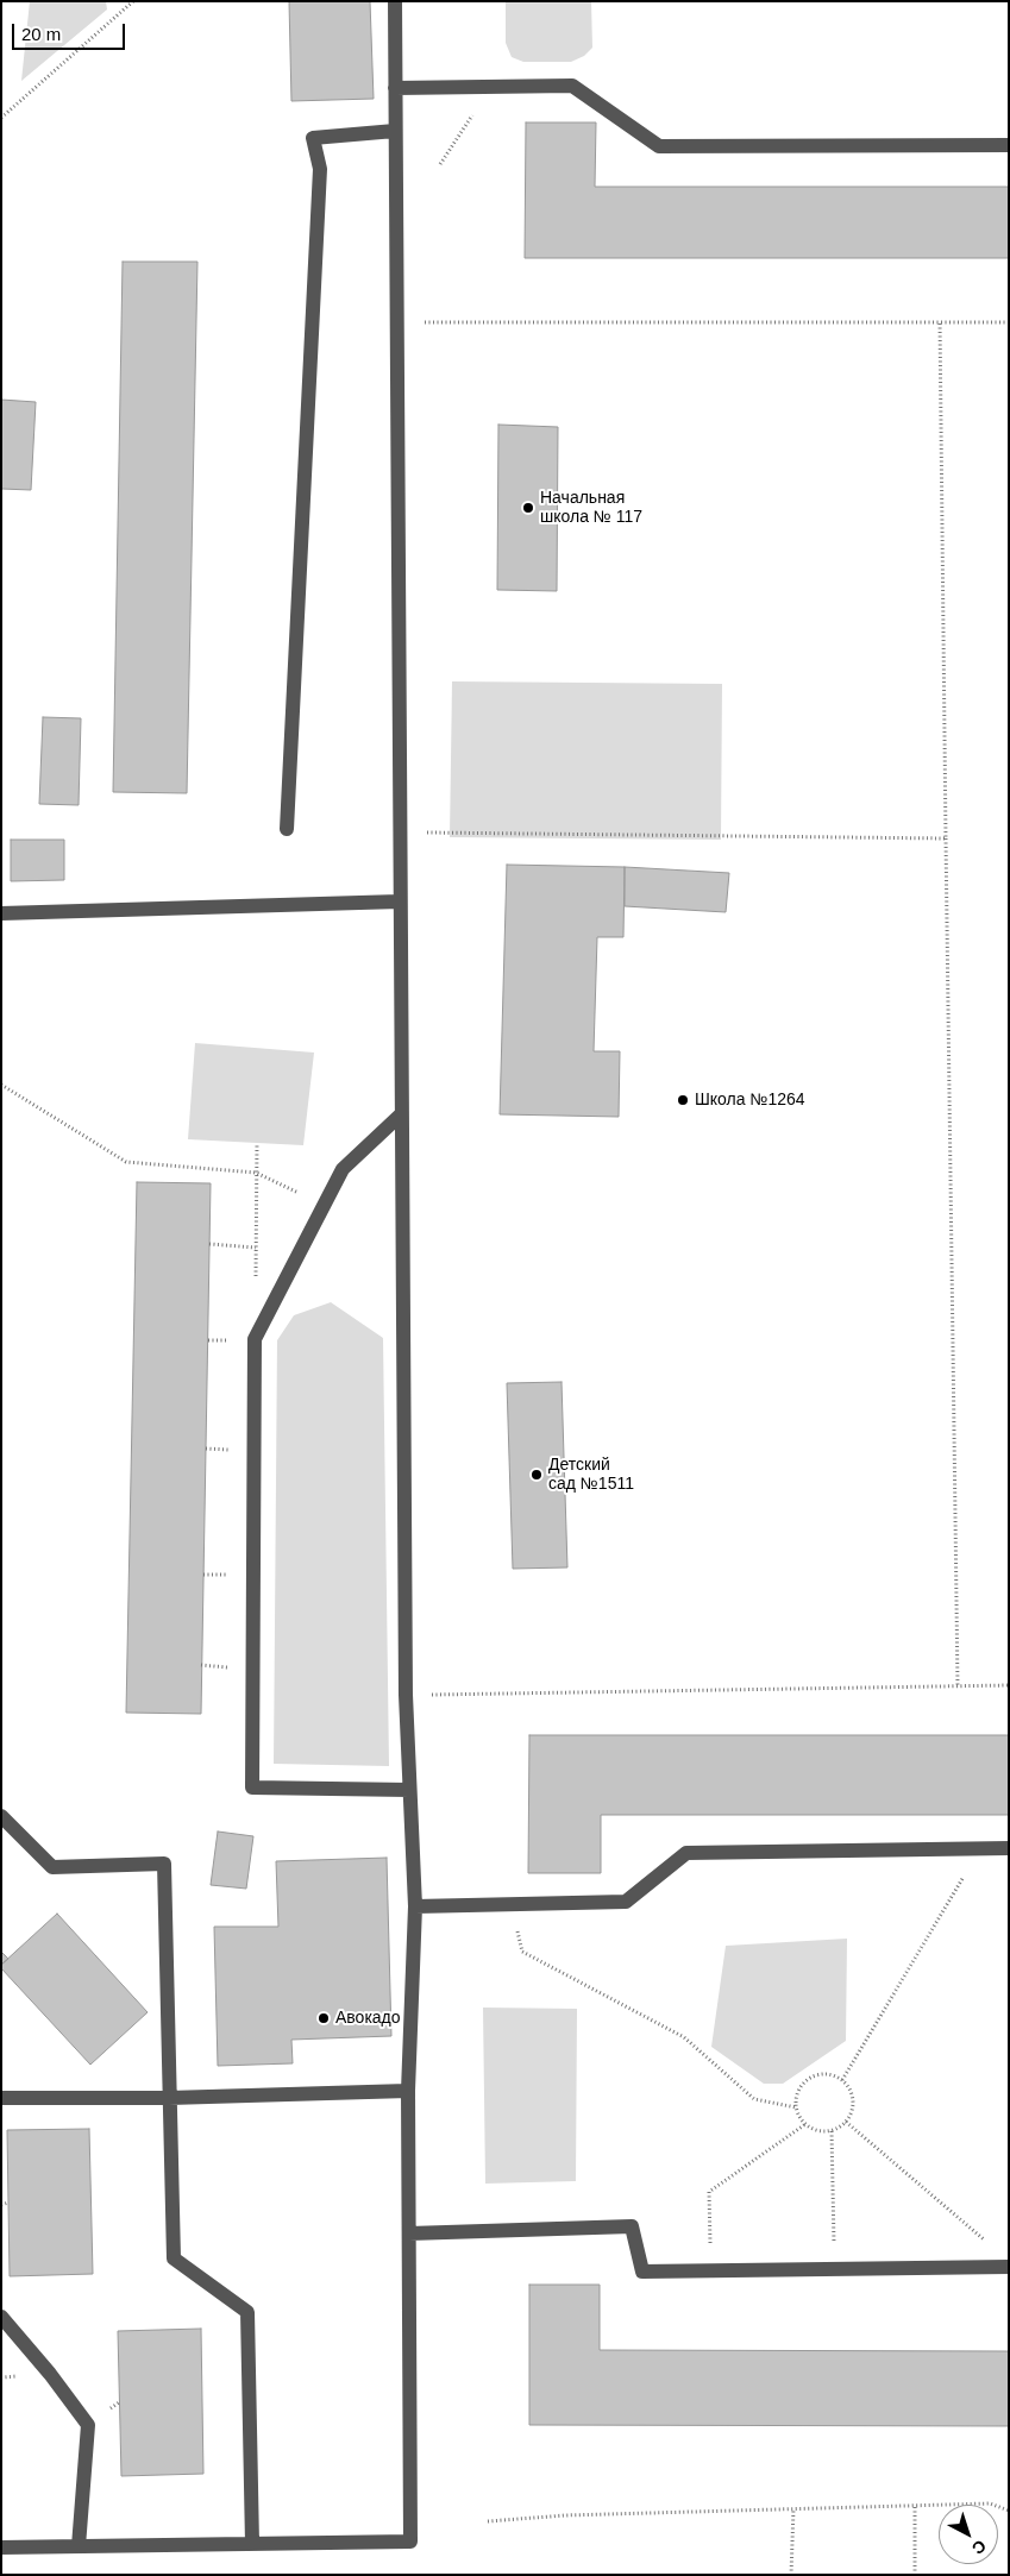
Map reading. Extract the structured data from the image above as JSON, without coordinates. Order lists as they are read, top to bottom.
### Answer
{
  "places": [
    "Начальная школа № 117",
    "Школа №1264",
    "Детский сад №1511",
    "Авокадо"
  ],
  "scale_bar": "20 m",
  "north": "bottom right"
}
